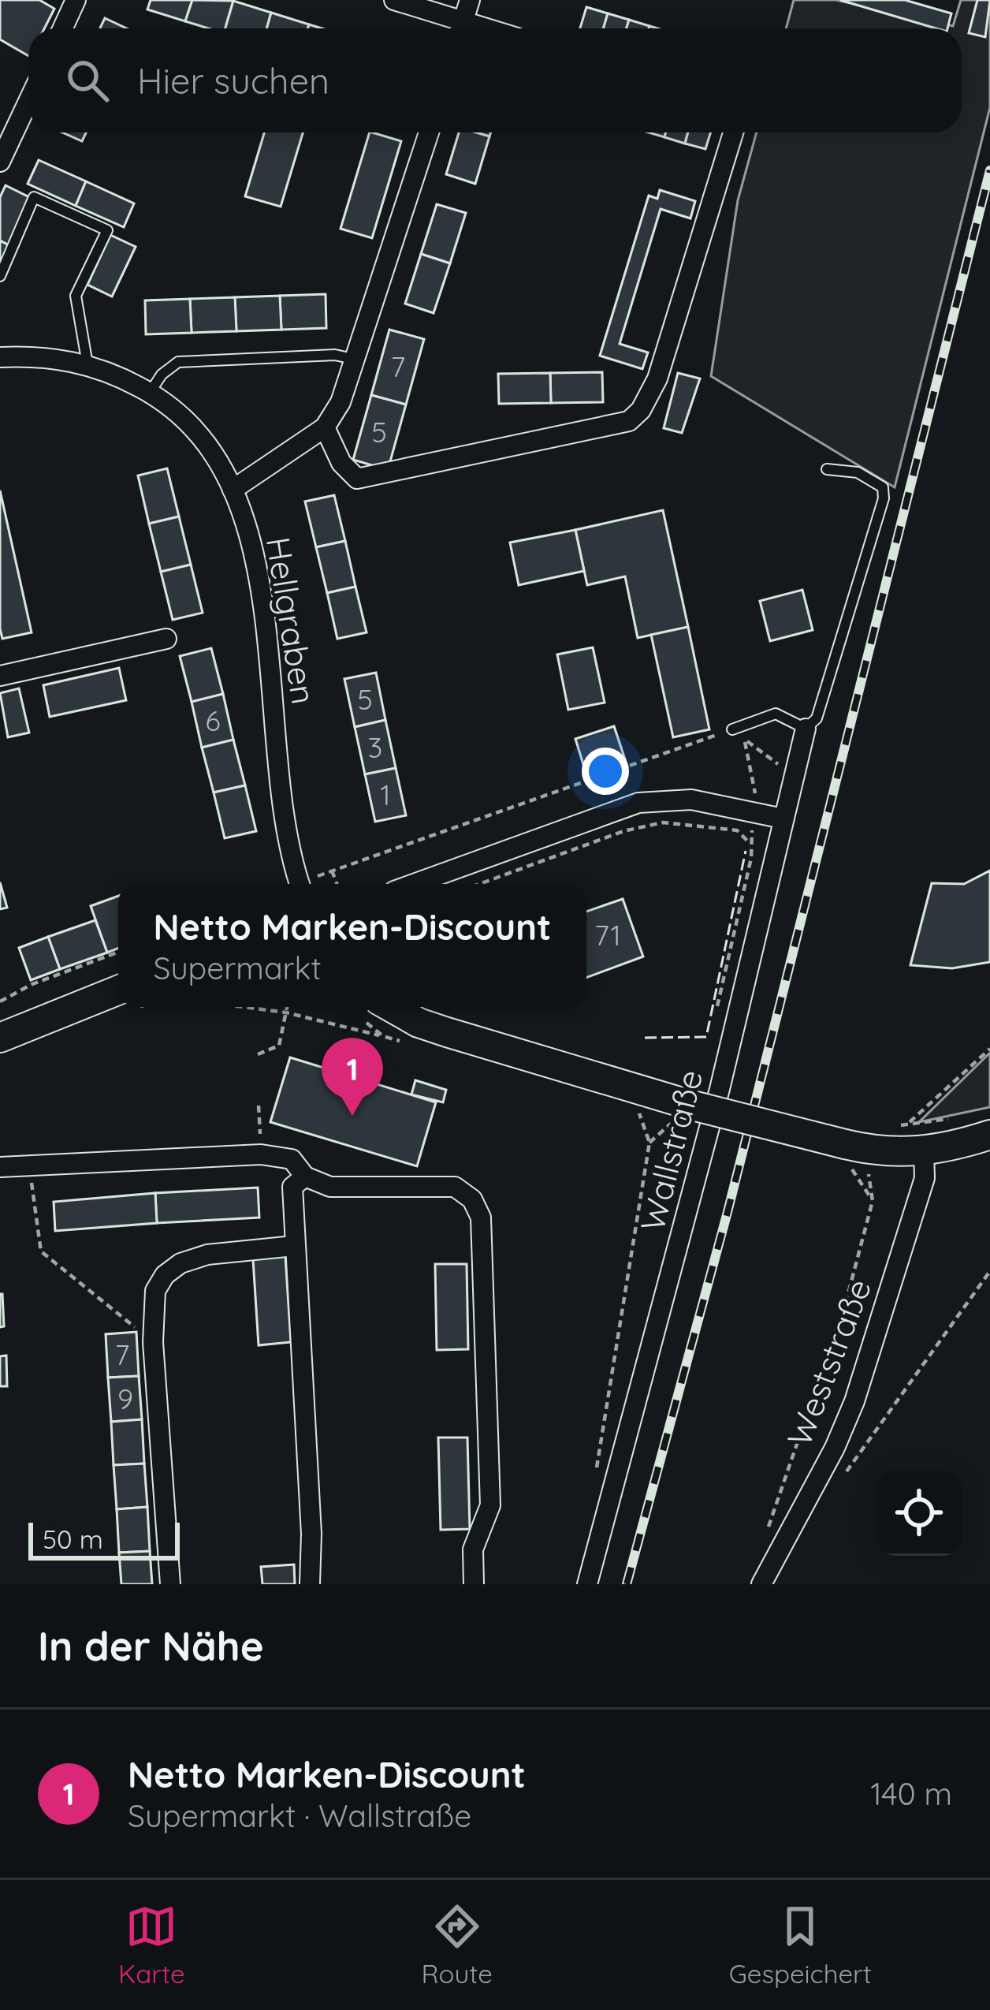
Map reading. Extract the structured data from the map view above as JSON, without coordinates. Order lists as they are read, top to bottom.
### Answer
{
  "streets": {
    "street": ["Hellgraben", "Wallstraße", "Weststraße"]
  },
  "house_numbers": [
    "7",
    "5",
    "5",
    "6",
    "3",
    "1",
    "71",
    "7",
    "9"
  ],
  "scale_bar": "50 m",
  "page": {
    "search": "Hier suchen",
    "popup": ["Netto Marken-Discount", "Supermarkt"],
    "pins": "1",
    "scale": "50 m",
    "heading": "In der Nähe",
    "list": [
      {
        "mark": "1",
        "name": "Netto Marken-Discount",
        "note": "Supermarkt · Wallstraße",
        "value": "140 m"
      }
    ],
    "nav": ["Karte", "Route", "Gespeichert"]
  }
}
